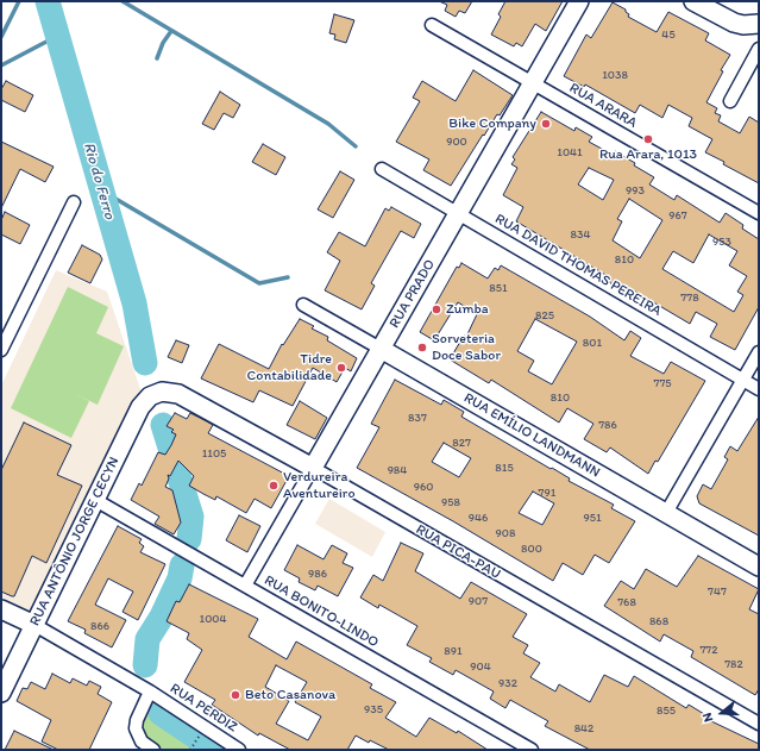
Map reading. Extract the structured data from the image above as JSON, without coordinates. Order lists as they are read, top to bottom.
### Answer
{
  "streets": {
    "street": [
      "RUA ARARA",
      "RUA DAVID THOMAS PEREIRA",
      "RUA PRADO",
      "RUA EMÍLIO LANDMANN",
      "RUA ANTÔNIO JORGE CECYN",
      "RUA PICA-PAU",
      "RUA BONITO-LINDO",
      "RUA PERDIZ"
    ]
  },
  "crossings": [
    ["RUA ARARA", "RUA PRADO"],
    ["RUA DAVID THOMAS PEREIRA", "RUA PRADO"],
    ["RUA PRADO", "RUA EMÍLIO LANDMANN"],
    ["RUA PRADO", "RUA PICA-PAU"],
    ["RUA PRADO", "RUA BONITO-LINDO"],
    ["RUA ANTÔNIO JORGE CECYN", "RUA PICA-PAU"],
    ["RUA ANTÔNIO JORGE CECYN", "RUA BONITO-LINDO"],
    ["RUA ANTÔNIO JORGE CECYN", "RUA PERDIZ"]
  ],
  "water": ["Rio do Ferro"],
  "places": [
    "Bike Company",
    "Rua Arara, 1013",
    "Zumba",
    "Sorveteria Doce Sabor",
    "Tidre Contabilidade",
    "Verdureira Aventureiro",
    "Beto Casanova"
  ],
  "house_numbers": [
    "45",
    "1038",
    "900",
    "1041",
    "993",
    "967",
    "834",
    "953",
    "810",
    "851",
    "778",
    "825",
    "801",
    "775",
    "810",
    "837",
    "786",
    "827",
    "1105",
    "815",
    "984",
    "960",
    "791",
    "958",
    "946",
    "951",
    "908",
    "800",
    "986",
    "747",
    "907",
    "768",
    "1004",
    "868",
    "866",
    "772",
    "891",
    "782",
    "904",
    "932",
    "935",
    "855",
    "842"
  ],
  "north": "left"
}
